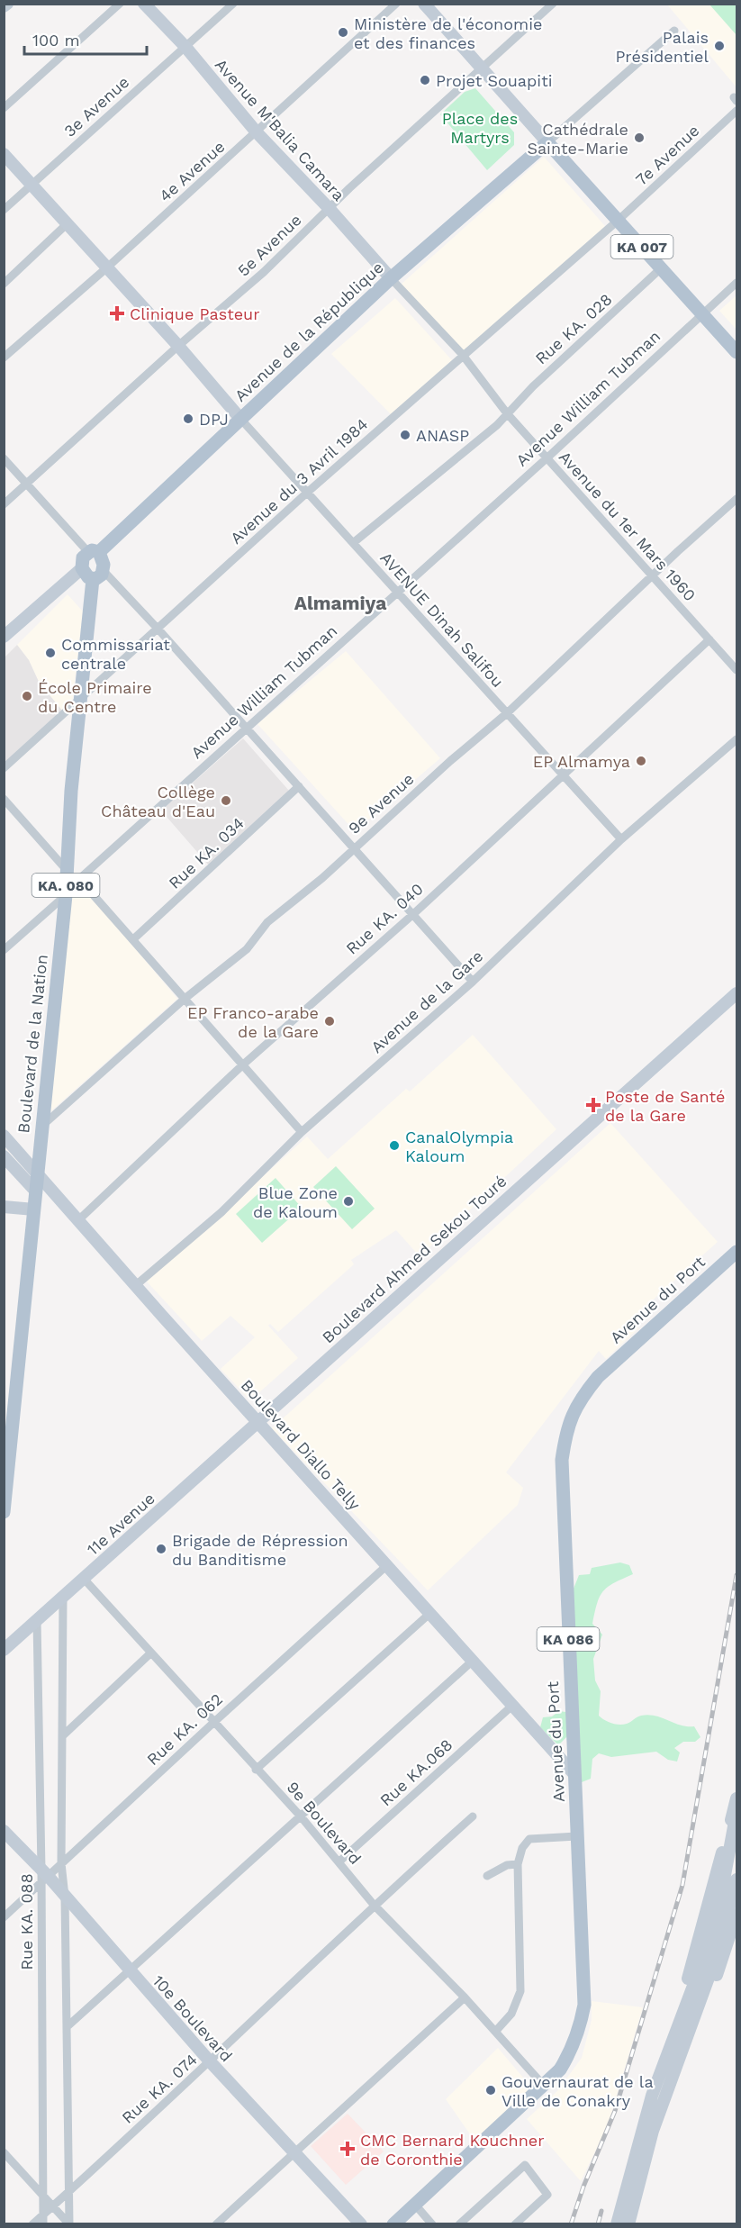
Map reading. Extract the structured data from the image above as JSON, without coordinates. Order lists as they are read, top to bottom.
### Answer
{
  "streets": {
    "main road": [
      "KA 007",
      "Avenue de la République",
      "KA. 080",
      "Boulevard de la Nation",
      "Avenue du Port",
      "KA 086"
    ],
    "street": [
      "3e Avenue",
      "Avenue M'Balia Camara",
      "7e Avenue",
      "4e Avenue",
      "5e Avenue",
      "Rue KA. 028",
      "Avenue William Tubman",
      "Avenue du 3 Avril 1984",
      "Avenue du 1er Mars 1960",
      "AVENUE Dinah Salifou",
      "9e Avenue",
      "Rue KA. 034",
      "Rue KA. 040",
      "Avenue de la Gare",
      "Boulevard Ahmed Sekou Touré",
      "Boulevard Diallo Telly",
      "11e Avenue",
      "Rue KA. 062",
      "Rue KA.068",
      "9e Boulevard",
      "Rue KA. 088",
      "10e Boulevard",
      "Rue KA. 074"
    ]
  },
  "crossings": [
    ["3e Avenue", "Avenue M'Balia Camara"],
    ["Avenue M'Balia Camara", "4e Avenue"],
    ["Avenue M'Balia Camara", "5e Avenue"],
    ["Avenue M'Balia Camara", "Avenue de la République"],
    ["Avenue M'Balia Camara", "Avenue du 1er Mars 1960"],
    ["7e Avenue", "KA 007"],
    ["7e Avenue", "Avenue du 3 Avril 1984"],
    ["KA 007", "Rue KA. 028"],
    ["KA 007", "Avenue de la République"],
    ["KA 007", "Avenue William Tubman"],
    ["KA 007", "Avenue du 3 Avril 1984"],
    ["Rue KA. 028", "Avenue du 1er Mars 1960"],
    ["Rue KA. 028", "AVENUE Dinah Salifou"],
    ["Avenue de la République", "Avenue du 1er Mars 1960"],
    ["Avenue de la République", "AVENUE Dinah Salifou"],
    ["Avenue de la République", "Boulevard de la Nation"],
    ["Avenue William Tubman", "Avenue du 1er Mars 1960"],
    ["Avenue William Tubman", "AVENUE Dinah Salifou"],
    ["Avenue William Tubman", "Boulevard de la Nation"],
    ["Avenue du 3 Avril 1984", "Avenue du 1er Mars 1960"],
    ["Avenue du 3 Avril 1984", "AVENUE Dinah Salifou"],
    ["Avenue du 3 Avril 1984", "Boulevard de la Nation"],
    ["Avenue du 1er Mars 1960", "9e Avenue"],
    ["Avenue du 1er Mars 1960", "Rue KA. 040"],
    ["AVENUE Dinah Salifou", "9e Avenue"],
    ["AVENUE Dinah Salifou", "Rue KA. 040"],
    ["AVENUE Dinah Salifou", "Avenue de la Gare"],
    ["9e Avenue", "Boulevard de la Nation"],
    ["Rue KA. 040", "Boulevard Diallo Telly"],
    ["Avenue de la Gare", "Boulevard Diallo Telly"],
    ["Boulevard de la Nation", "Boulevard Diallo Telly"],
    ["Boulevard Ahmed Sekou Touré", "Boulevard Diallo Telly"],
    ["Boulevard Ahmed Sekou Touré", "11e Avenue"],
    ["Avenue du Port", "Boulevard Diallo Telly"],
    ["Avenue du Port", "9e Boulevard"],
    ["Boulevard Diallo Telly", "11e Avenue"],
    ["Boulevard Diallo Telly", "Rue KA. 062"],
    ["Boulevard Diallo Telly", "Rue KA.068"],
    ["11e Avenue", "9e Boulevard"],
    ["11e Avenue", "Rue KA. 088"],
    ["Rue KA. 062", "9e Boulevard"],
    ["Rue KA. 062", "Rue KA. 088"],
    ["Rue KA. 062", "10e Boulevard"],
    ["Rue KA.068", "9e Boulevard"],
    ["9e Boulevard", "Rue KA. 074"],
    ["Rue KA. 088", "10e Boulevard"],
    ["Rue KA. 088", "Rue KA. 074"],
    ["10e Boulevard", "Rue KA. 074"]
  ],
  "districts": ["Almamiya"],
  "parks": ["Place des Martyrs"],
  "places": {
    "other": [
      "Ministère de l'économie et des finances",
      "Palais Présidentiel",
      "Projet Souapiti",
      "Cathédrale Sainte-Marie",
      "DPJ",
      "ANASP",
      "Commissariat centrale",
      "École Primaire du Centre",
      "EP Almamya",
      "Collège Château d'Eau",
      "EP Franco-arabe de la Gare",
      "CanalOlympia Kaloum",
      "Blue Zone de Kaloum",
      "Brigade de Répression du Banditisme",
      "Gouvernaurat de la Ville de Conakry"
    ],
    "health": ["Clinique Pasteur", "Poste de Santé de la Gare", "CMC Bernard Kouchner de Coronthie"]
  },
  "scale_bar": "100 m"
}
